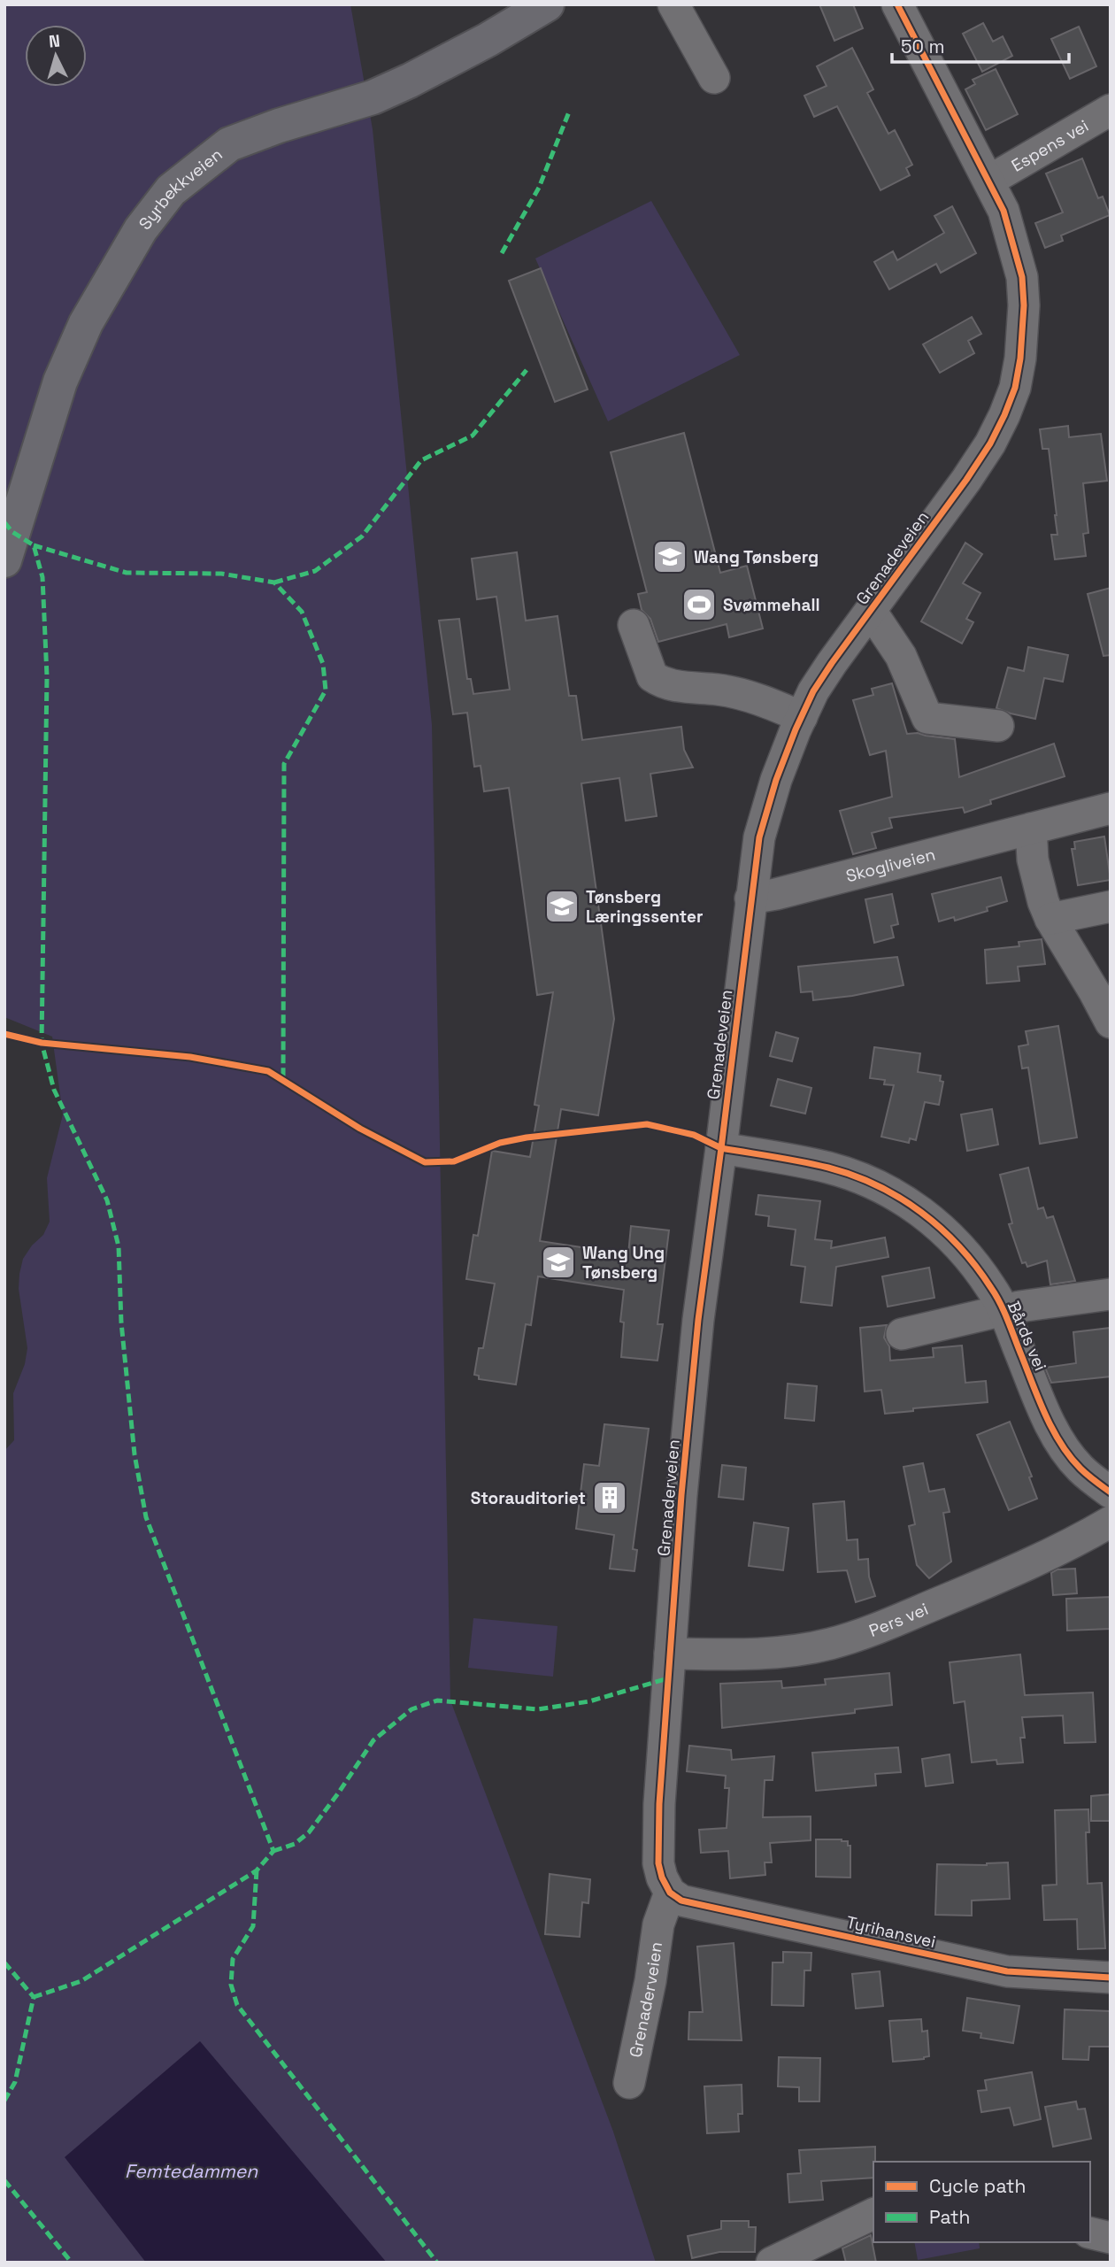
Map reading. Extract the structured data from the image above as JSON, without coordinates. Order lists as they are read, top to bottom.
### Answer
{
  "streets": {
    "main road": ["Syrbekkveien"],
    "street": [
      "Espens vei",
      "Grenadeveien",
      "Skogliveien",
      "Bårds vei",
      "Grenaderveien",
      "Pers vei",
      "Tyrihansvei"
    ]
  },
  "crossings": [
    ["Espens vei", "Grenadeveien"],
    ["Grenadeveien", "Skogliveien"],
    ["Grenadeveien", "Bårds vei"],
    ["Grenadeveien", "Grenaderveien"],
    ["Bårds vei", "Grenaderveien"],
    ["Grenaderveien", "Pers vei"],
    ["Grenaderveien", "Tyrihansvei"]
  ],
  "water": ["Femtedammen"],
  "places": {
    "school or university": ["Wang Tønsberg", "Tønsberg Læringssenter", "Wang Ung Tønsberg"],
    "sports": ["Svømmehall"],
    "building": ["Storauditoriet"]
  },
  "legend": ["Cycle path", "Path"],
  "scale_bar": "50 m",
  "north": "top"
}
